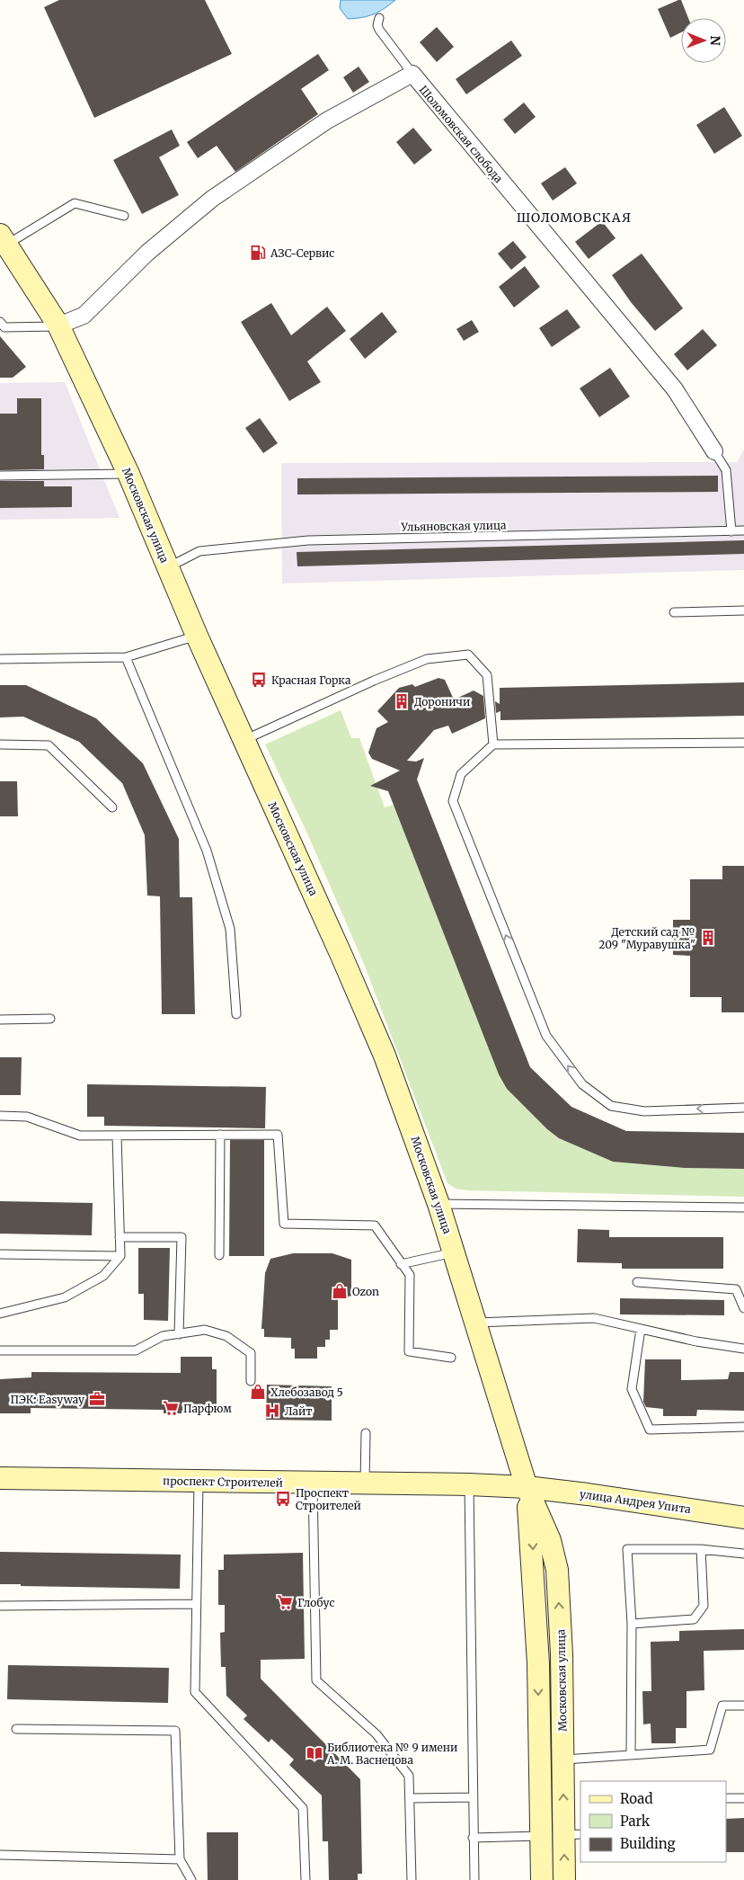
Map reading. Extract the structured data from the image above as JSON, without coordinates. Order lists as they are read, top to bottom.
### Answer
{
  "streets": {
    "main road": ["Московская улица", "проспект Строителей", "улица Андрея Упита"],
    "street": ["Шоломовская слобода"],
    "lane": ["Ульяновская улица"]
  },
  "crossings": [
    ["Шоломовская слобода", "Московская улица"],
    ["Московская улица", "Ульяновская улица"],
    ["Московская улица", "проспект Строителей"],
    ["Московская улица", "улица Андрея Упита"],
    ["проспект Строителей", "улица Андрея Упита"]
  ],
  "districts": ["ШОЛОМОВСКАЯ"],
  "places": {
    "fuel station": ["АЗС-Сервис"],
    "bus stop": ["Красная Горка", "Проспект Строителей"],
    "building": ["Дороничи", "Детский сад № 209 \"Муравушка\""],
    "shop": ["Ozon", "Хлебозавод 5"],
    "office": ["ПЭК: Easyway"],
    "supermarket": ["Парфюм", "Глобус"],
    "hospital": ["Лайт"],
    "library": ["Библиотека № 9 имени А. М. Васнецова"]
  },
  "legend": ["Road", "Park", "Building"],
  "north": "right"
}
